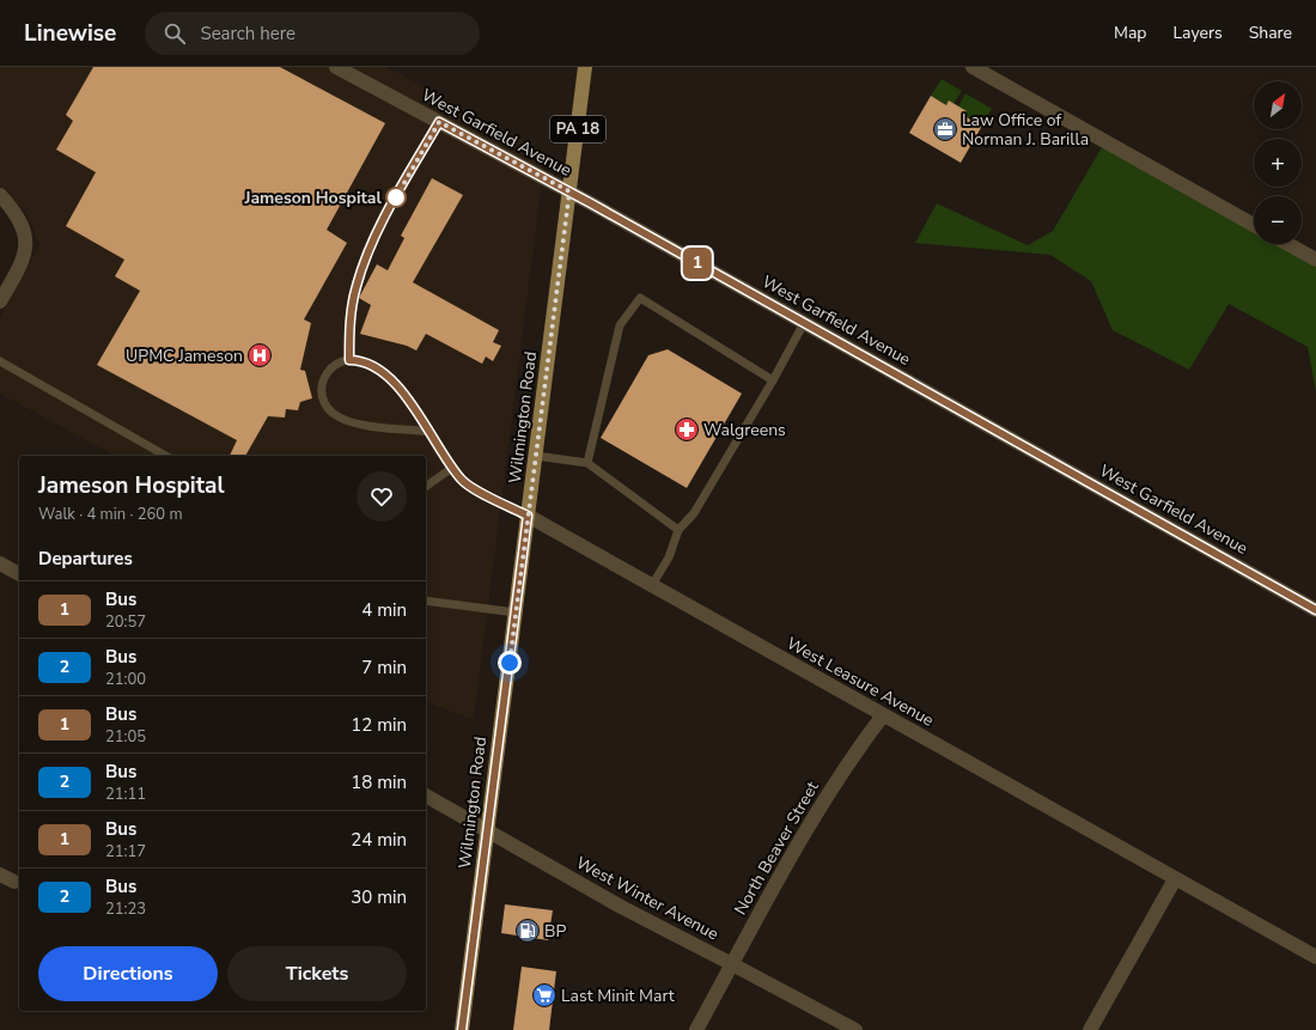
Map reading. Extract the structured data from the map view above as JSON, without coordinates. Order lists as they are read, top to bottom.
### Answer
{
  "streets": {
    "main road": ["PA 18", "Wilmington Road"],
    "street": [
      "West Garfield Avenue",
      "West Leasure Avenue",
      "North Beaver Street",
      "West Winter Avenue"
    ]
  },
  "crossings": [
    ["West Garfield Avenue", "Wilmington Road"],
    ["Wilmington Road", "West Leasure Avenue"],
    ["Wilmington Road", "West Winter Avenue"],
    ["West Leasure Avenue", "North Beaver Street"],
    ["North Beaver Street", "West Winter Avenue"]
  ],
  "places": {
    "office": ["Law Office of Norman J. Barilla"],
    "other": ["Jameson Hospital"],
    "hospital": ["UPMC Jameson"],
    "pharmacy": ["Walgreens"],
    "fuel station": ["BP"],
    "supermarket": ["Last Minit Mart"]
  },
  "lines": ["bus line 1"],
  "north": "top right",
  "page": {
    "header": "Linewise",
    "search": "Search here",
    "nav": ["Map", "Layers", "Share"],
    "on_map": "1",
    "map_buttons": ["+", "−"],
    "heading": [
      ["Jameson Hospital", "Walk · 4 min · 260 m"],
      "Departures"
    ],
    "list": [
      {
        "mark": "1",
        "name": "Bus",
        "note": "20:57",
        "value": "4 min"
      },
      {
        "mark": "2",
        "name": "Bus",
        "note": "21:00",
        "value": "7 min"
      },
      {
        "mark": "1",
        "name": "Bus",
        "note": "21:05",
        "value": "12 min"
      },
      {
        "mark": "2",
        "name": "Bus",
        "note": "21:11",
        "value": "18 min"
      },
      {
        "mark": "1",
        "name": "Bus",
        "note": "21:17",
        "value": "24 min"
      },
      {
        "mark": "2",
        "name": "Bus",
        "note": "21:23",
        "value": "30 min"
      }
    ],
    "buttons": ["Directions", "Tickets"]
  }
}
